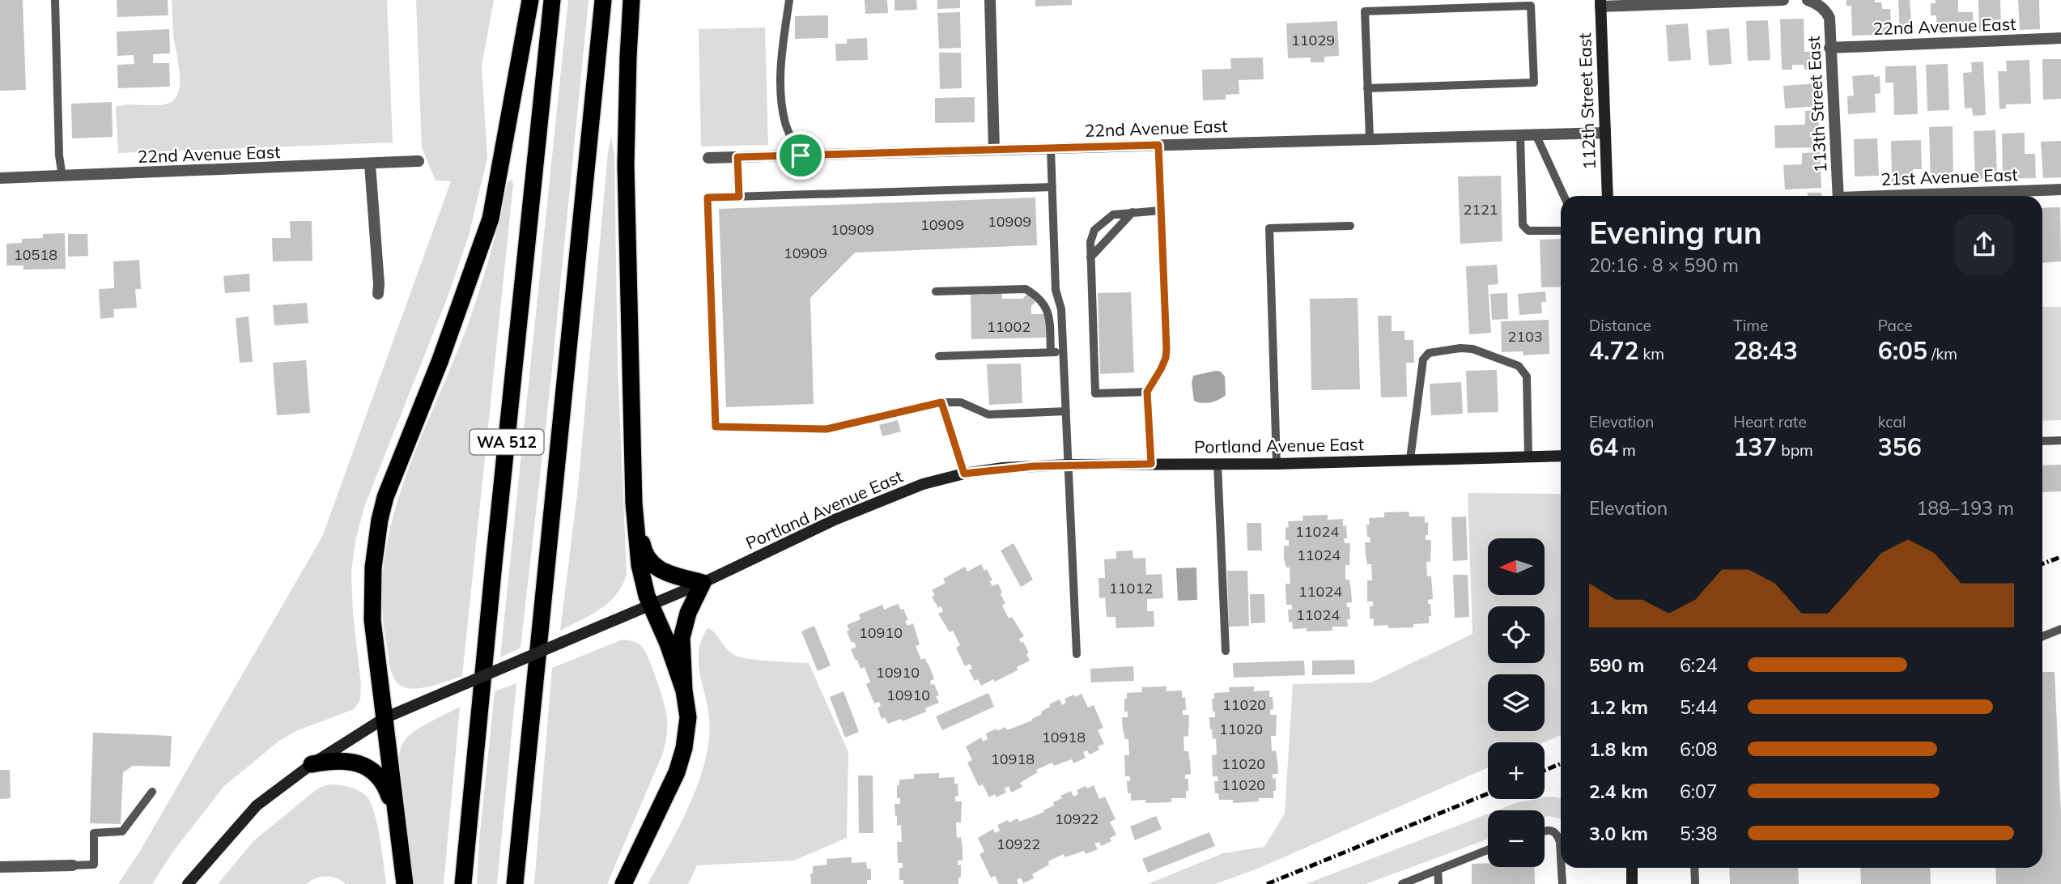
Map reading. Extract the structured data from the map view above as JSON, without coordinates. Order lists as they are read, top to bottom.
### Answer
{
  "streets": {
    "highway": ["WA 512"],
    "main road": ["112th Street East", "Portland Avenue East"],
    "street": ["22nd Avenue East", "113th Street East", "21st Avenue East"]
  },
  "crossings": [
    ["22nd Avenue East", "112th Street East"],
    ["22nd Avenue East", "113th Street East"]
  ],
  "house_numbers": [
    "11029",
    "2121",
    "10909",
    "10909",
    "10909",
    "10909",
    "10518",
    "11002",
    "2103",
    "11024",
    "11024",
    "11012",
    "11024",
    "11024",
    "10910",
    "10910",
    "10910",
    "11020",
    "11020",
    "10918",
    "10918",
    "11020",
    "11020",
    "10922",
    "10922"
  ],
  "north": "left",
  "page": {
    "heading": ["Evening run", "20:16 · 8 × 590 m"],
    "stats": [
      ["Distance", "4.72 km"],
      ["Time", "28:43"],
      ["Pace", "6:05 /km"],
      ["Elevation", "64 m"],
      ["Heart rate", "137 bpm"],
      ["kcal", "356"]
    ],
    "chart": ["Elevation", "188–193 m"],
    "map_buttons": ["+", "−"],
    "list": [
      {
        "name": "590 m",
        "note": "6:24"
      },
      {
        "name": "1.2 km",
        "note": "5:44"
      },
      {
        "name": "1.8 km",
        "note": "6:08"
      },
      {
        "name": "2.4 km",
        "note": "6:07"
      },
      {
        "name": "3.0 km",
        "note": "5:38"
      }
    ]
  }
}
